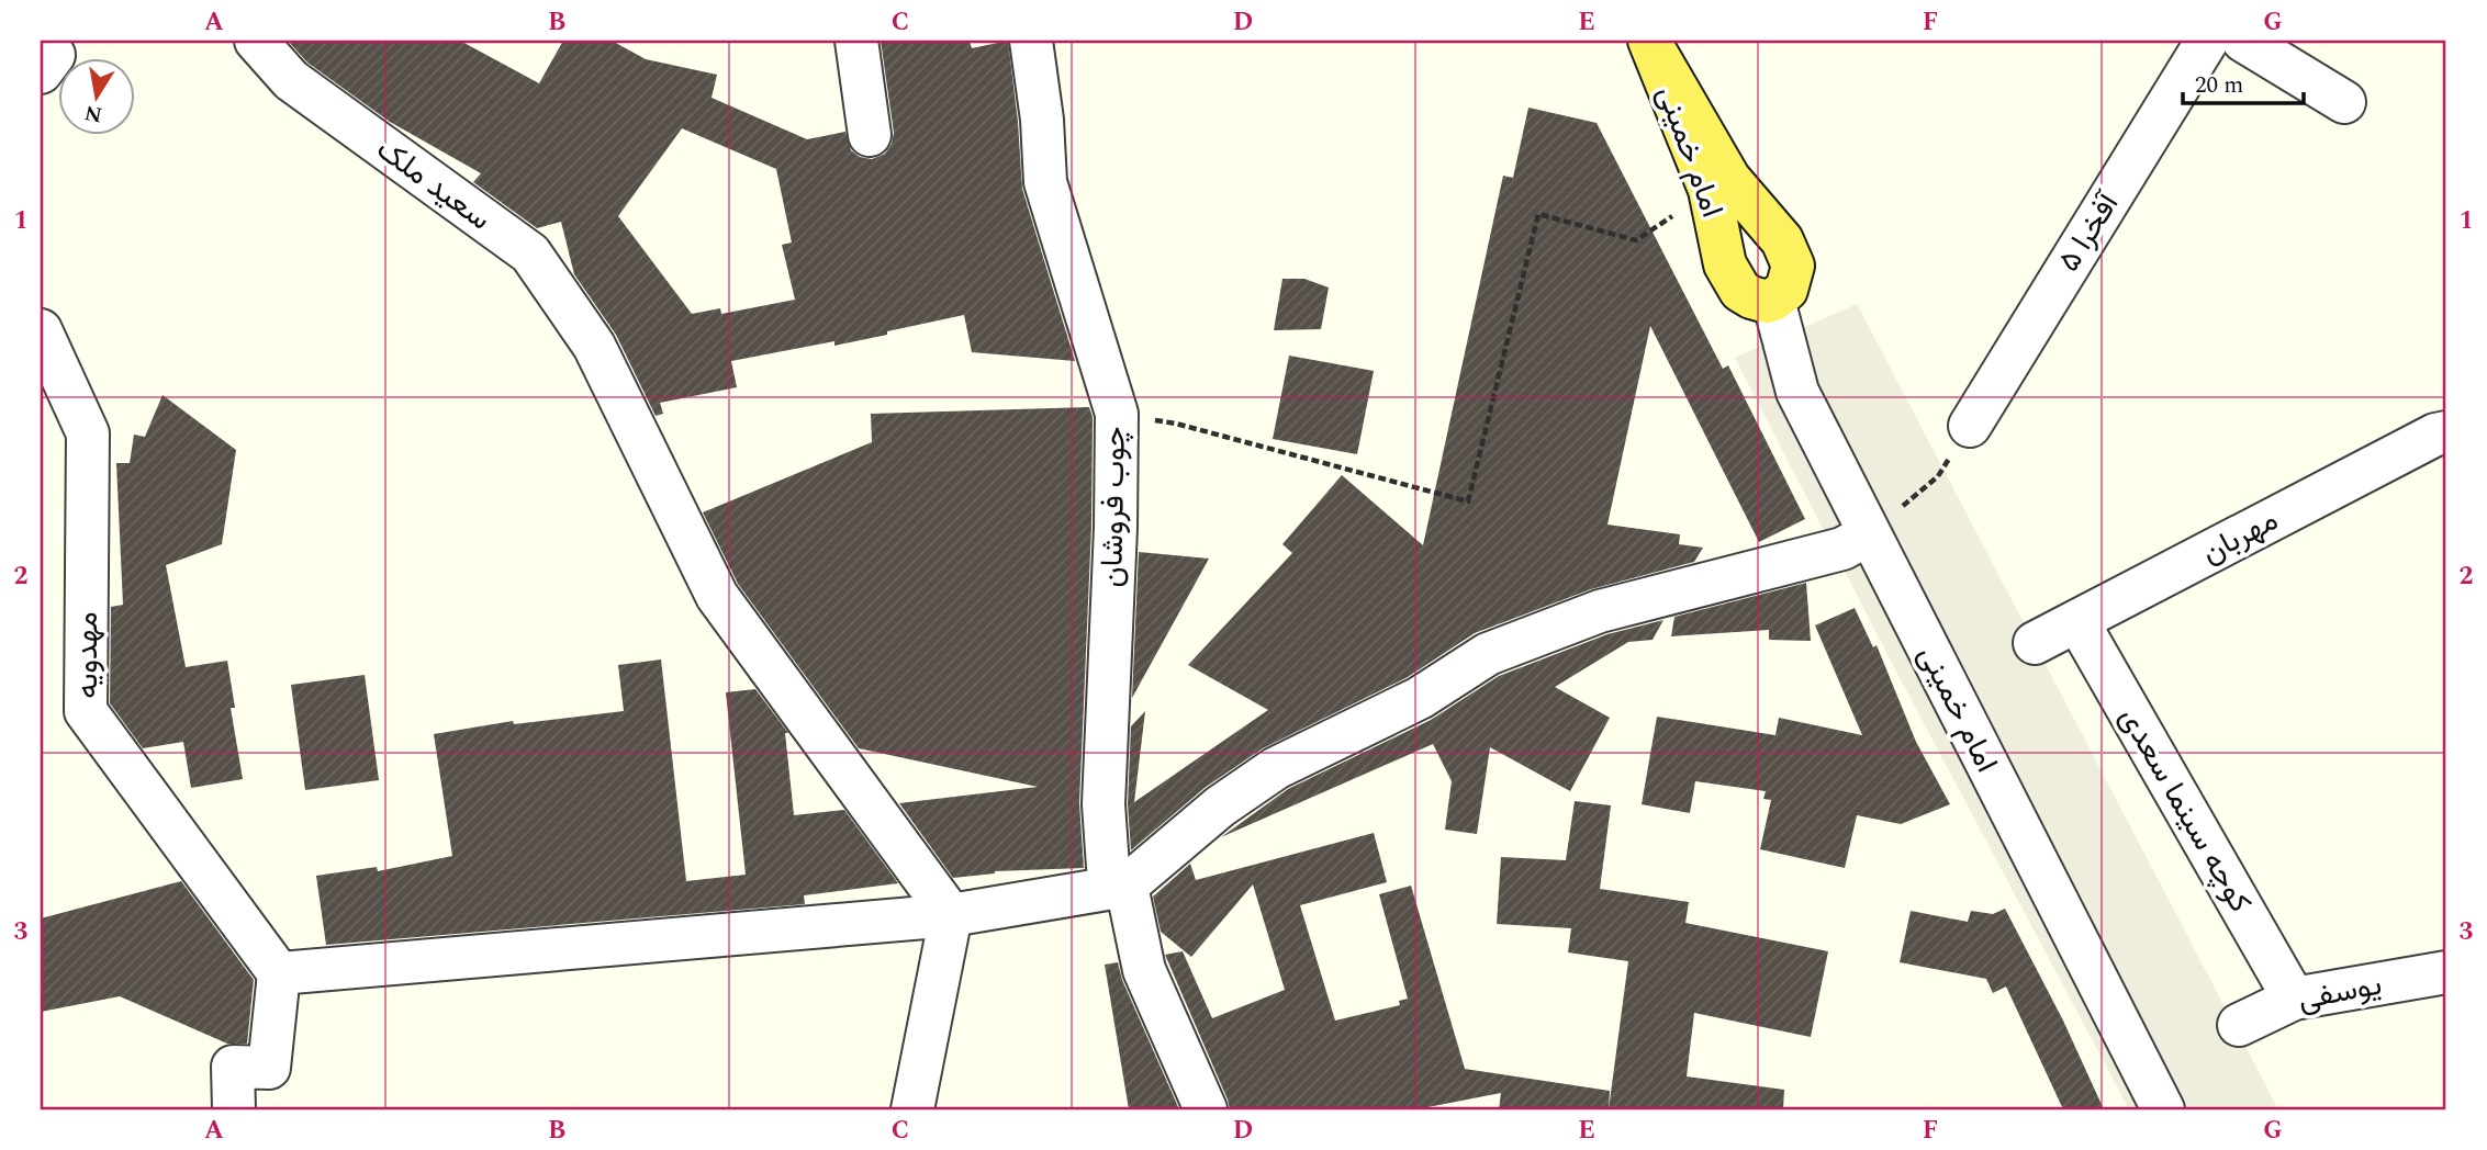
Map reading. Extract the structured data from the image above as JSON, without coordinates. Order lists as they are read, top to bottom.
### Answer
{
  "streets": {
    "main road": ["امام خمینی"],
    "street": [
      "سعید ملک",
      "آفخرا ۵",
      "چوب فروشان",
      "مهربان",
      "مهدویه",
      "کوچه سینما سعدی",
      "یوسفی"
    ]
  },
  "crossings": [
    ["مهربان", "کوچه سینما سعدی"],
    ["کوچه سینما سعدی", "یوسفی"]
  ],
  "scale_bar": "20 m",
  "north": "bottom",
  "grid": {
    "columns": [
      "A",
      "B",
      "C",
      "D",
      "E",
      "F",
      "G"
    ],
    "rows": ["1", "2", "3"]
  }
}
